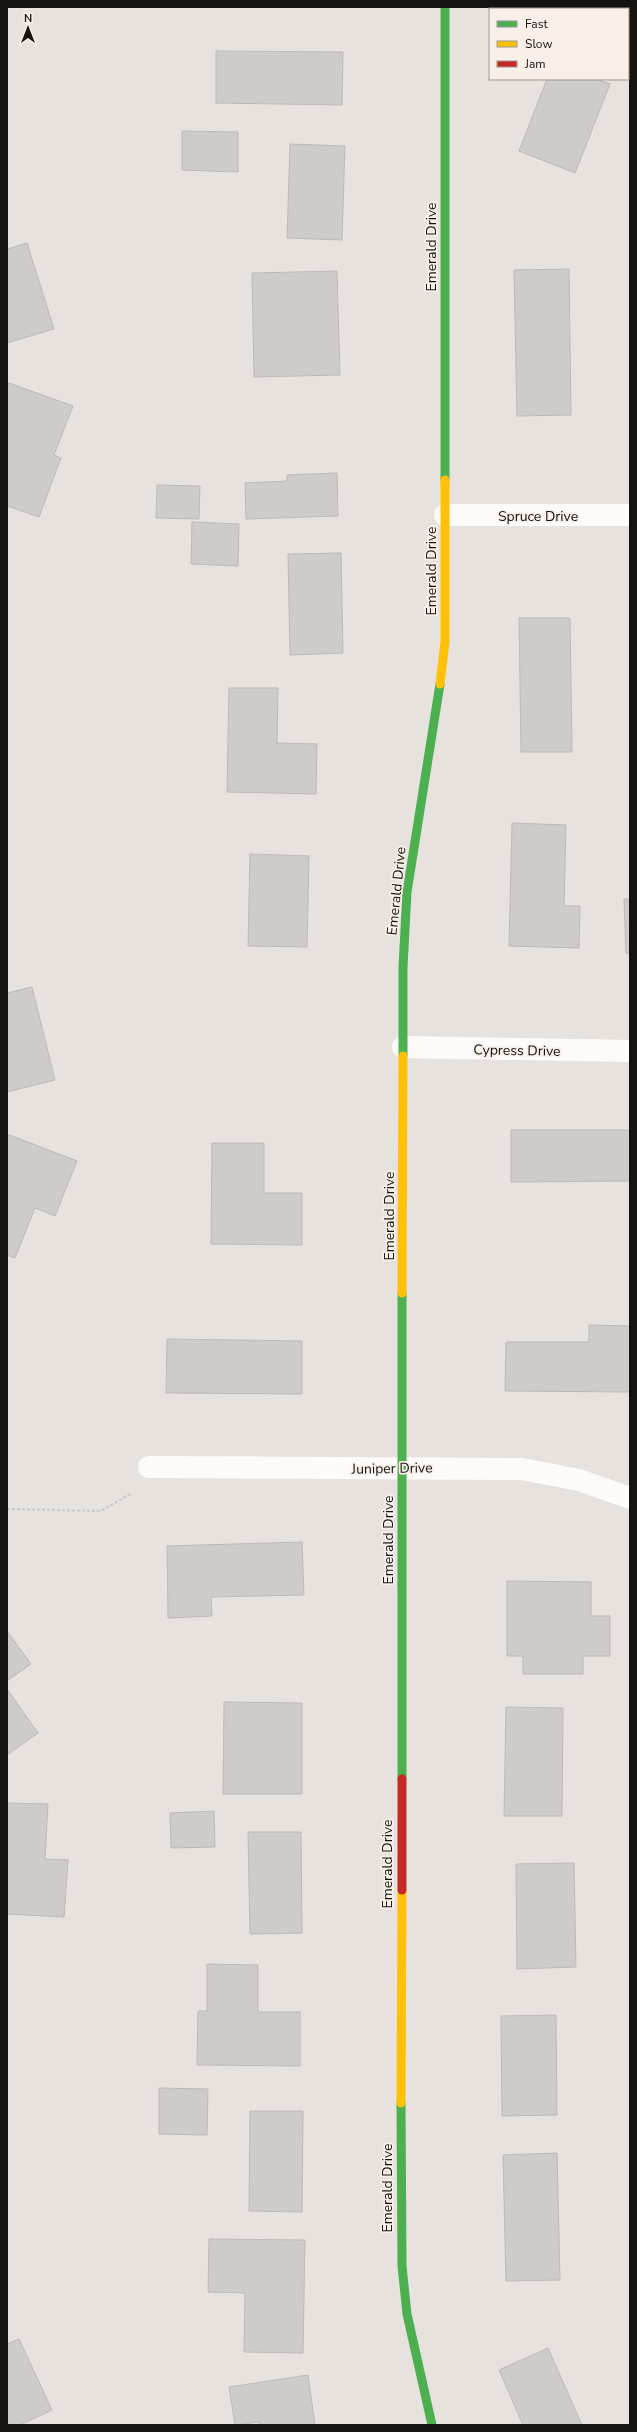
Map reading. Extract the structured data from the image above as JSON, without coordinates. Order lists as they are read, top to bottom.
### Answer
{
  "streets": {
    "street": [
      "Emerald Drive",
      "Spruce Drive",
      "Cypress Drive",
      "Juniper Drive"
    ]
  },
  "crossings": [
    ["Emerald Drive", "Spruce Drive"],
    ["Emerald Drive", "Cypress Drive"],
    ["Emerald Drive", "Juniper Drive"]
  ],
  "legend": ["Fast", "Slow", "Jam"],
  "north": "top"
}
